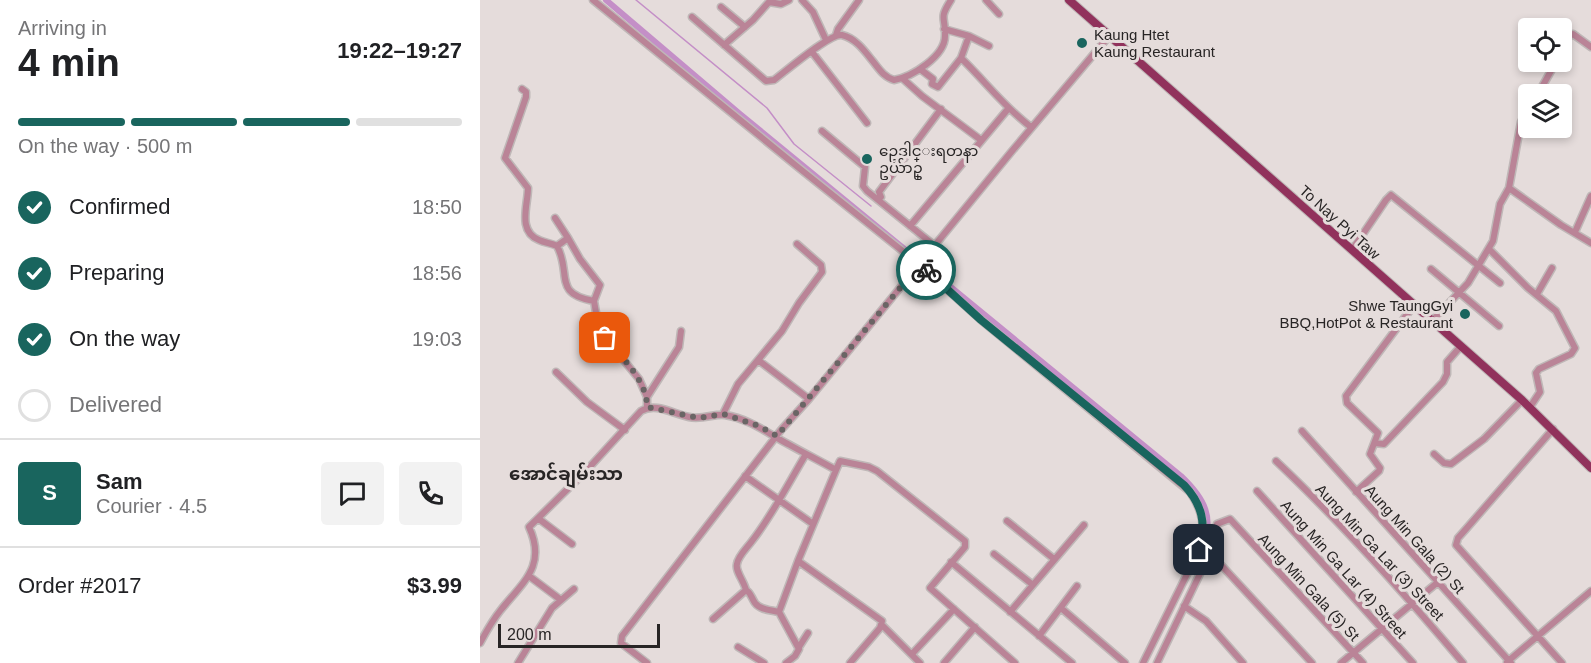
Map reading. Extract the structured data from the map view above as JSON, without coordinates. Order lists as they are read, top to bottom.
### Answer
{
  "streets": {
    "main road": ["To Nay Pyi Taw"],
    "street": [
      "Aung Min Gala (2) St",
      "Aung Min Ga Lar (3) Street",
      "Aung Min Ga Lar (4) Street",
      "Aung Min Gala (5) St"
    ]
  },
  "districts": ["အောင်ချမ်းသာ"],
  "places": ["Kaung Htet Kaung Restaurant", "ဥေဒါင္းရတနာ ဥယ်ာဥ္", "Shwe TaungGyi BBQ,HotPot & Restaurant"],
  "scale_bar": "200 m",
  "page": {
    "heading": ["4 min", "Arriving in", "19:22–19:27"],
    "panel": [
      "Sam",
      "Courier · 4.5",
      "Order #2017",
      "$3.99"
    ],
    "bar": "On the way · 500 m",
    "list": [
      ["Confirmed", "18:50"],
      ["Preparing", "18:56"],
      ["On the way", "19:03"],
      "Delivered"
    ],
    "round": "S",
    "scale": "200 m"
  }
}
